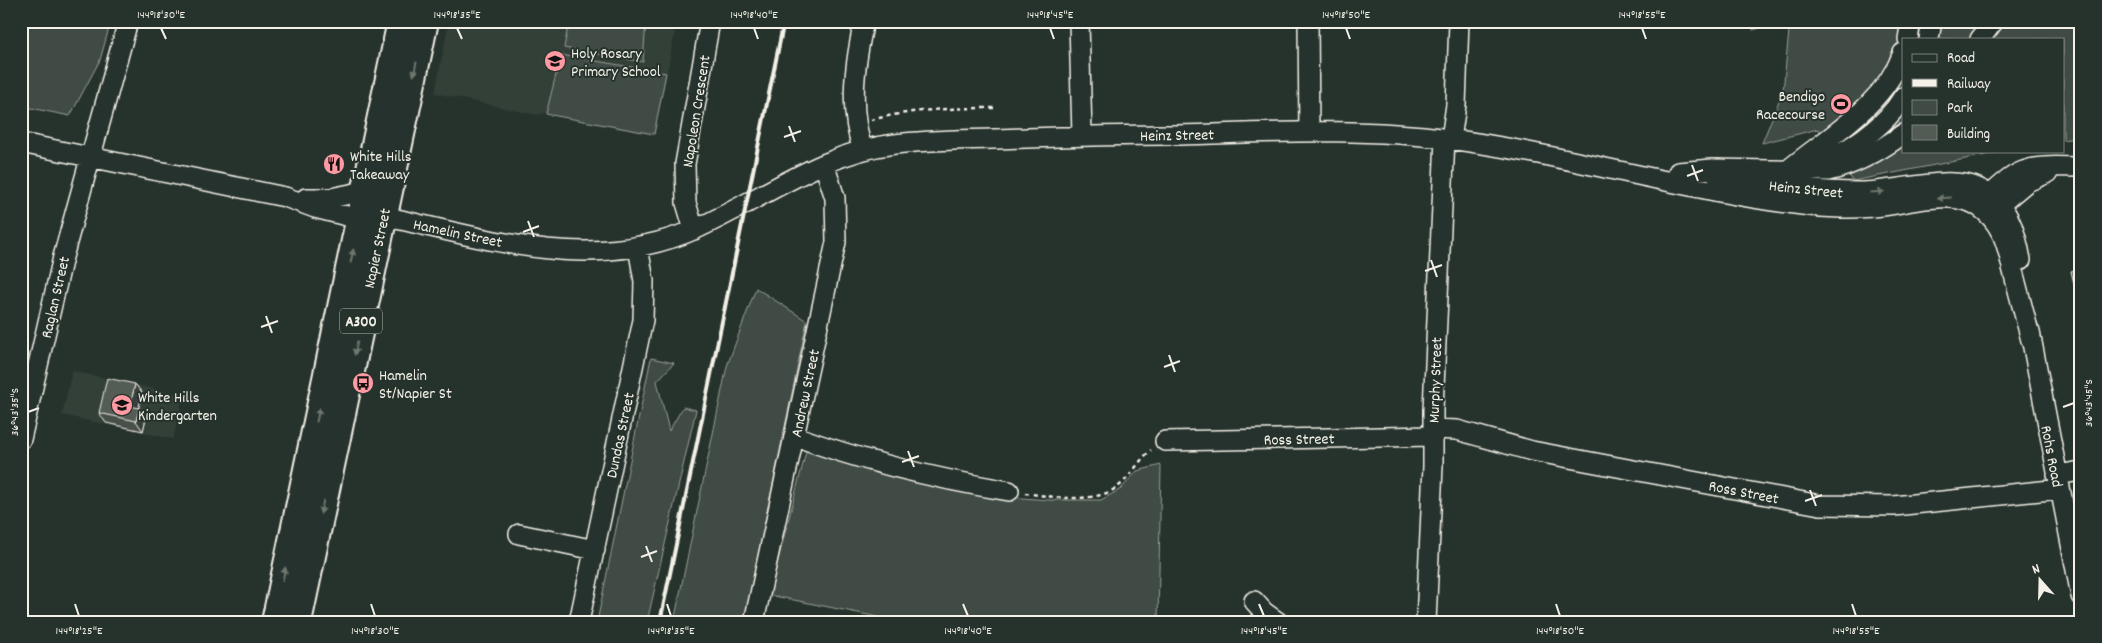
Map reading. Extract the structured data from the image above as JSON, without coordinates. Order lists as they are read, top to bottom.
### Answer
{
  "streets": {
    "highway": ["Napier Street", "A300"],
    "street": [
      "Napoleon Crescent",
      "Heinz Street",
      "Hamelin Street",
      "Raglan Street",
      "Murphy Street",
      "Andrew Street",
      "Dundas Street",
      "Ross Street",
      "Rohs Road"
    ]
  },
  "crossings": [
    ["Napoleon Crescent", "Hamelin Street"],
    ["Heinz Street", "Hamelin Street"],
    ["Heinz Street", "Murphy Street"],
    ["Heinz Street", "Andrew Street"],
    ["Heinz Street", "Rohs Road"],
    ["Hamelin Street", "Napier Street"],
    ["Hamelin Street", "Raglan Street"],
    ["Hamelin Street", "Dundas Street"],
    ["Murphy Street", "Ross Street"],
    ["Ross Street", "Rohs Road"]
  ],
  "places": {
    "school or university": ["Holy Rosary Primary School", "White Hills Kindergarten"],
    "sports": ["Bendigo Racecourse"],
    "restaurant": ["White Hills Takeaway"],
    "bus stop": ["Hamelin St/Napier St"]
  },
  "legend": [
    "Road",
    "Railway",
    "Park",
    "Building"
  ],
  "north": "top",
  "coordinates": [
    "144°18'30\"E",
    "144°18'35\"E",
    "144°18'40\"E",
    "144°18'45\"E",
    "144°18'50\"E",
    "144°18'55\"E",
    "36°43'45\"S",
    "36°43'35\"S",
    "144°18'25\"E"
  ]
}
